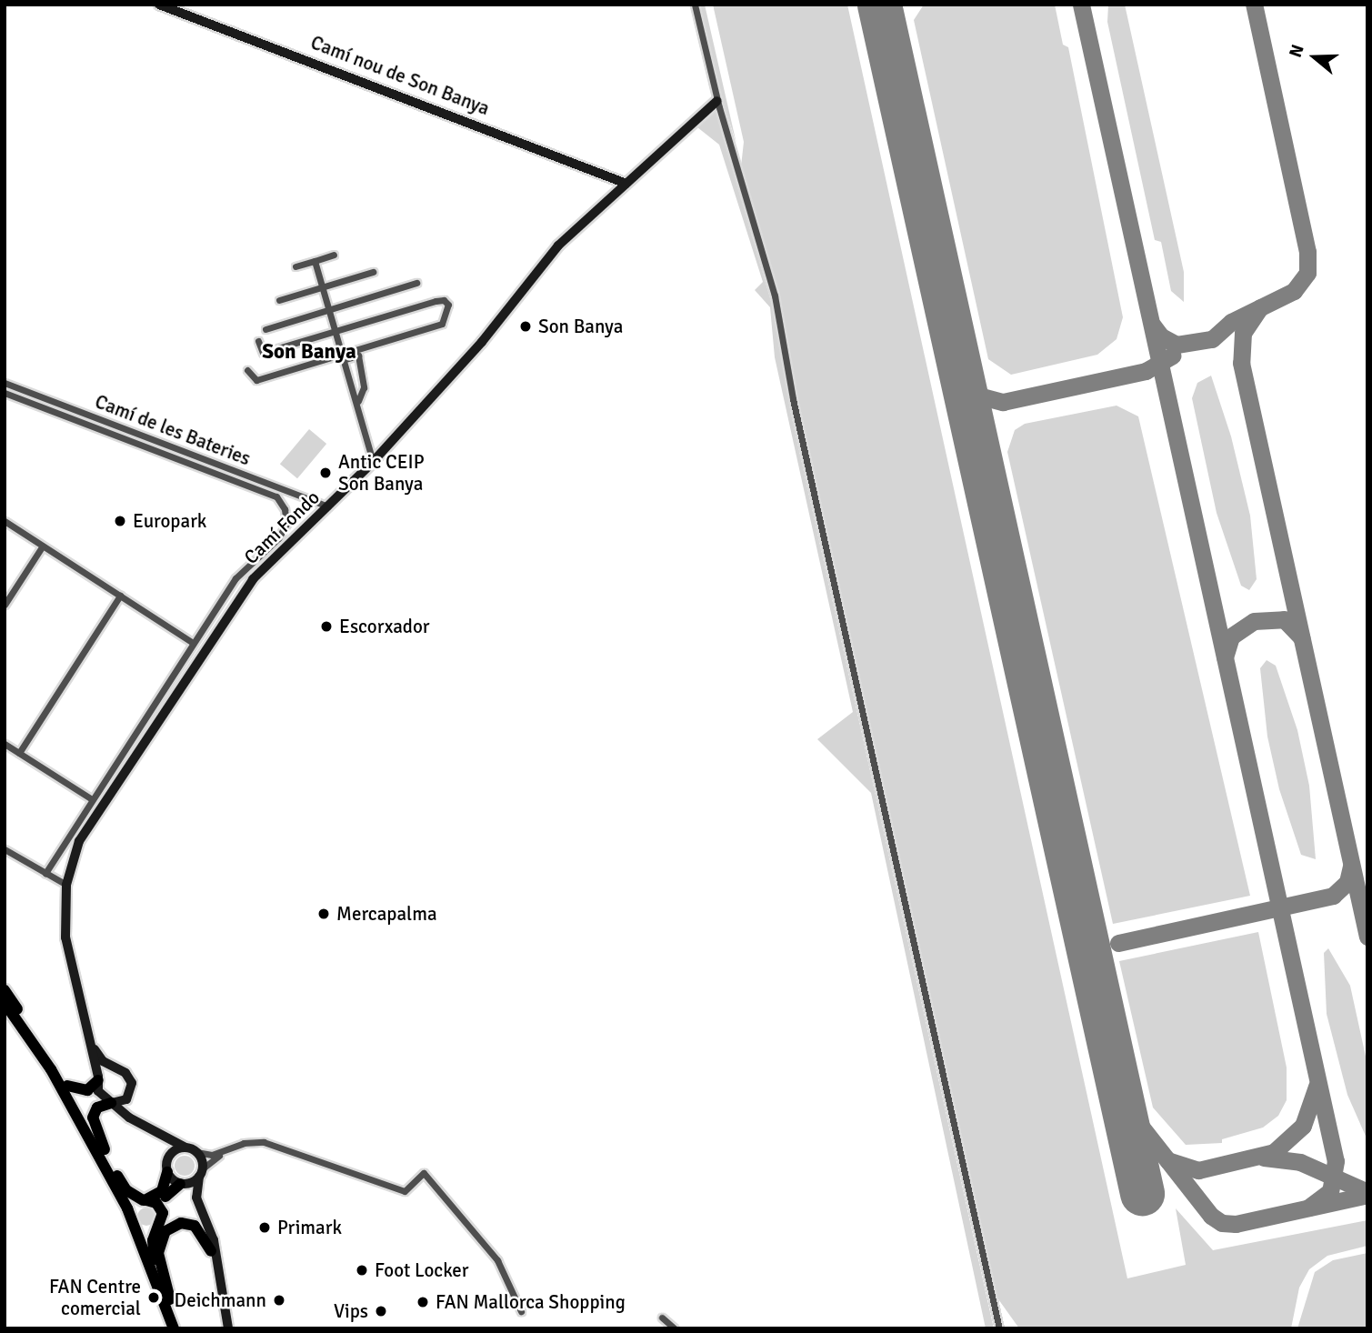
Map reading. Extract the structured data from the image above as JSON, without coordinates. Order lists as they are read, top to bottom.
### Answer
{
  "streets": {
    "street": ["Camí nou de Son Banya", "Camí de les Bateries", "Camí Fondo"]
  },
  "crossings": [
    ["Camí nou de Son Banya", "Camí Fondo"],
    ["Camí de les Bateries", "Camí Fondo"]
  ],
  "districts": ["Son Banya"],
  "places": [
    "Son Banya",
    "Antic CEIP Son Banya",
    "Europark",
    "Escorxador",
    "Mercapalma",
    "Primark",
    "Foot Locker",
    "FAN Centre comercial",
    "Deichmann",
    "FAN Mallorca Shopping",
    "Vips"
  ],
  "north": "left"
}
